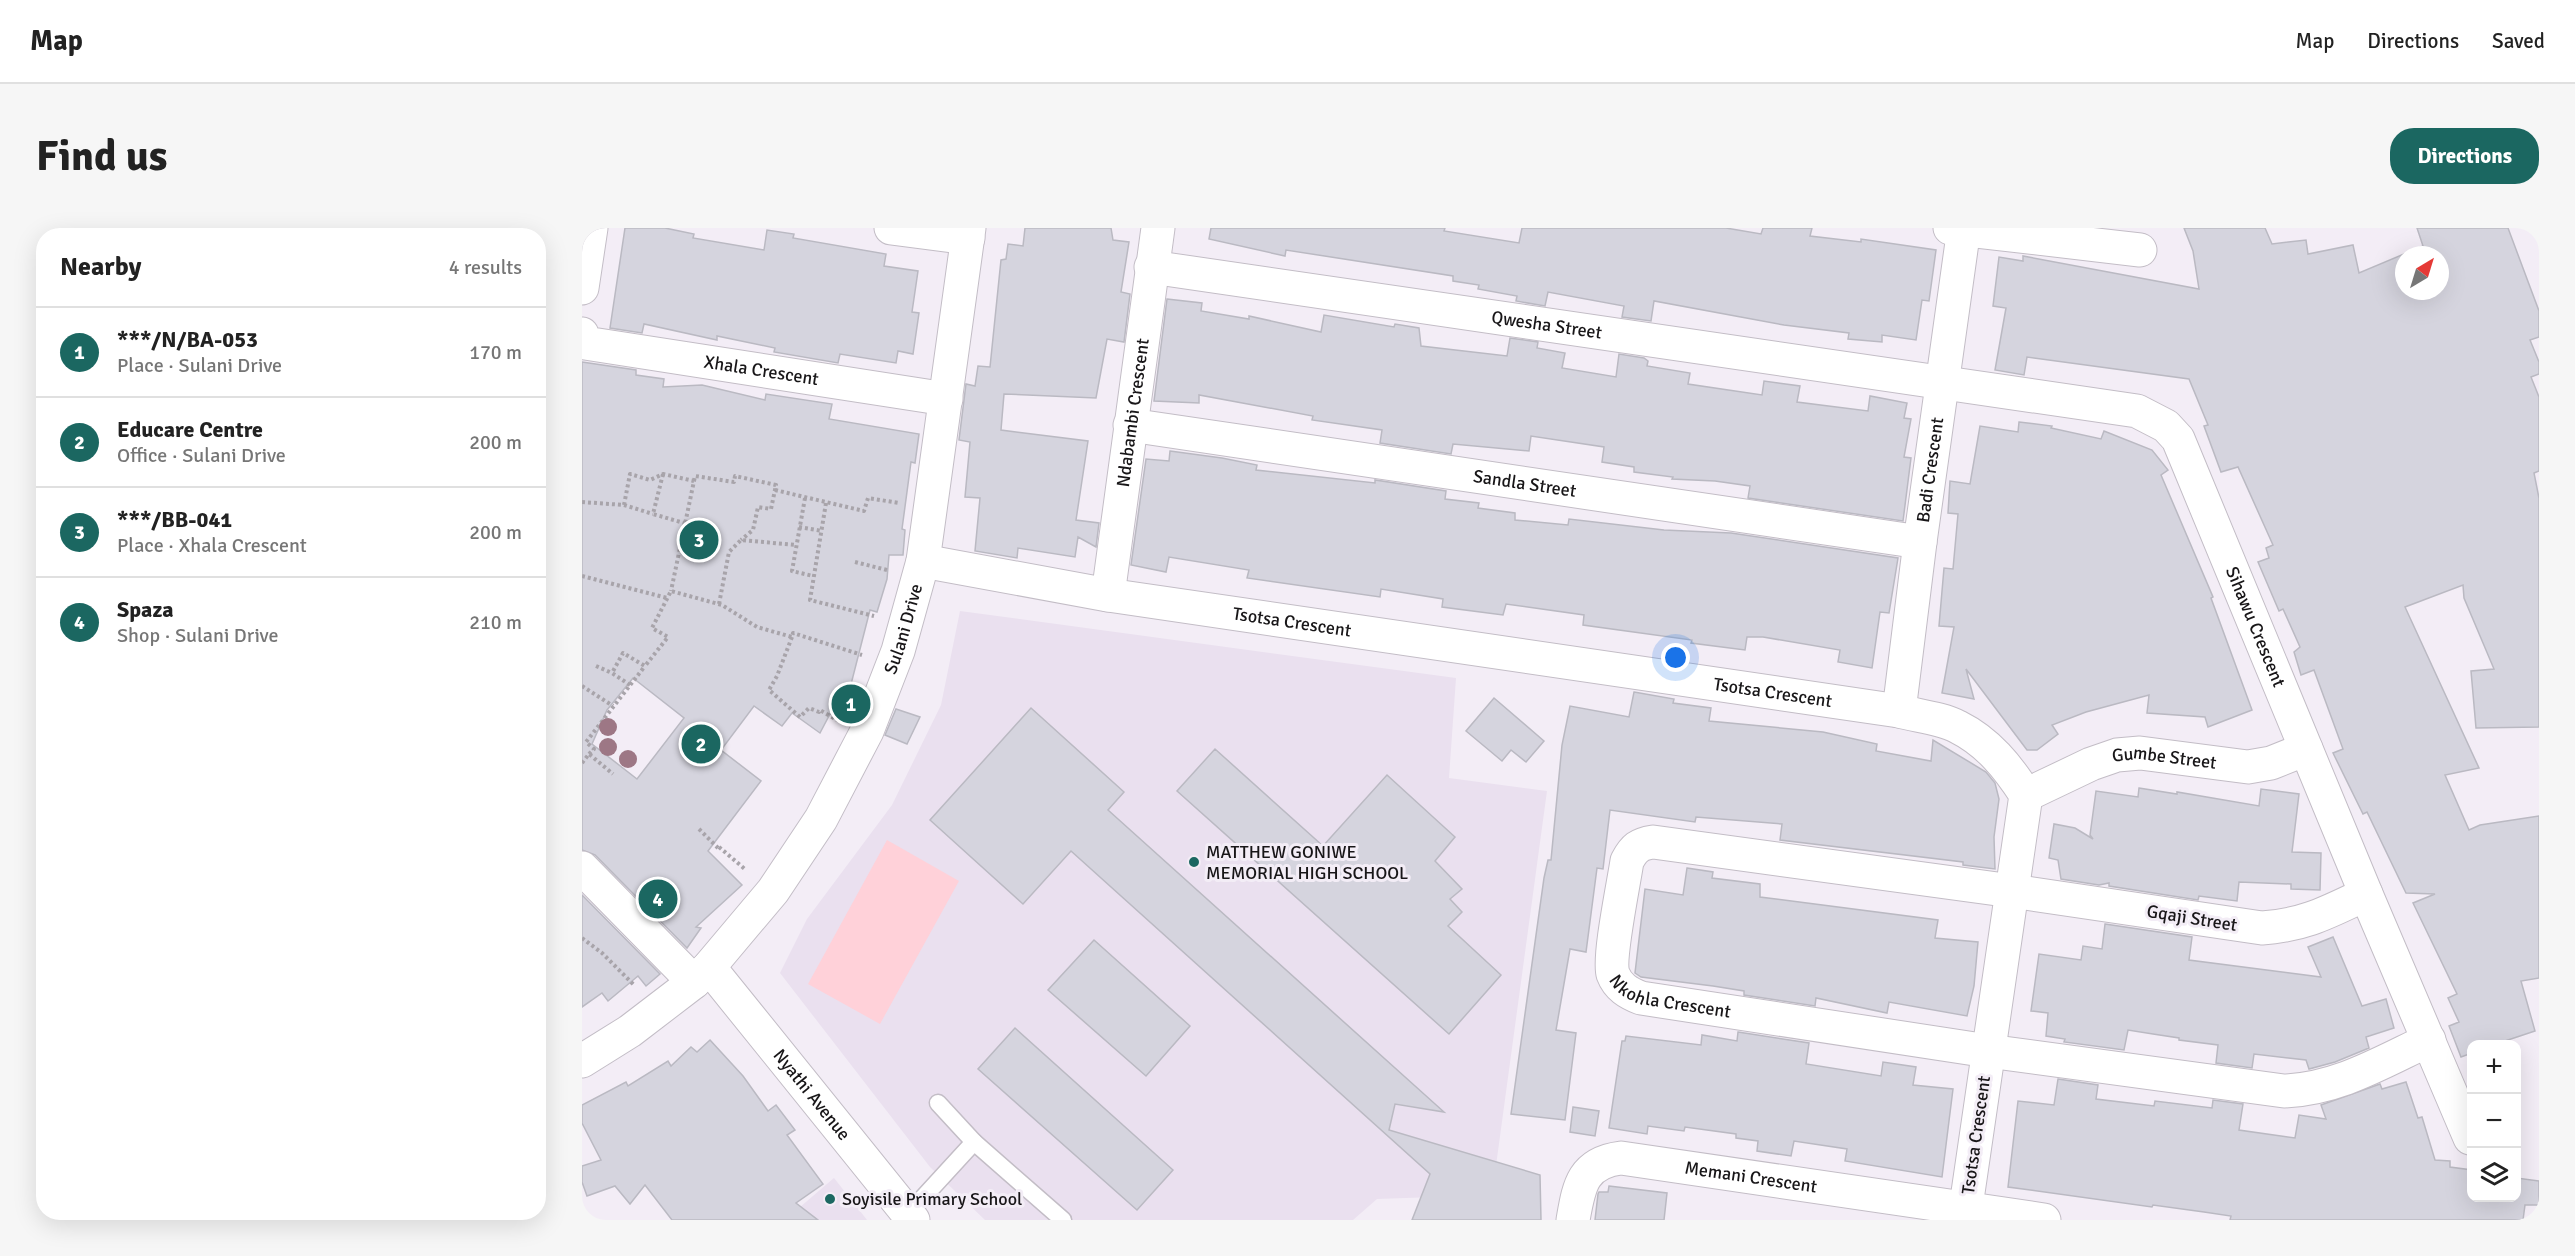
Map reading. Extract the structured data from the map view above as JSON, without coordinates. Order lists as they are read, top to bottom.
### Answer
{
  "streets": {
    "street": [
      "Qwesha Street",
      "Xhala Crescent",
      "Ndabambi Crescent",
      "Badi Crescent",
      "Sandla Street",
      "Tsotsa Crescent",
      "Sihawu Crescent",
      "Sulani Drive",
      "Gumbe Street",
      "Gqaji Street",
      "Nkohla Crescent",
      "Nyathi Avenue",
      "Memani Crescent"
    ]
  },
  "crossings": [
    ["Qwesha Street", "Ndabambi Crescent"],
    ["Qwesha Street", "Badi Crescent"],
    ["Qwesha Street", "Sihawu Crescent"],
    ["Xhala Crescent", "Sulani Drive"],
    ["Ndabambi Crescent", "Sandla Street"],
    ["Ndabambi Crescent", "Tsotsa Crescent"],
    ["Badi Crescent", "Sandla Street"],
    ["Badi Crescent", "Tsotsa Crescent"],
    ["Badi Crescent", "Sihawu Crescent"],
    ["Tsotsa Crescent", "Sulani Drive"],
    ["Tsotsa Crescent", "Gumbe Street"],
    ["Tsotsa Crescent", "Gqaji Street"],
    ["Tsotsa Crescent", "Nkohla Crescent"],
    ["Tsotsa Crescent", "Memani Crescent"],
    ["Sihawu Crescent", "Gumbe Street"],
    ["Sihawu Crescent", "Gqaji Street"],
    ["Sulani Drive", "Nyathi Avenue"],
    ["Gqaji Street", "Nkohla Crescent"]
  ],
  "places": ["MATTHEW GONIWE MEMORIAL HIGH SCHOOL", "Soyisile Primary School"],
  "north": "top right",
  "page": {
    "header": "Map",
    "nav": ["Map", "Directions", "Saved"],
    "buttons": "Directions",
    "title": "Find us",
    "heading": ["Nearby", "4 results"],
    "list": [
      {
        "mark": "1",
        "name": "***/N/BA-053",
        "note": "Place · Sulani Drive",
        "value": "170 m"
      },
      {
        "mark": "2",
        "name": "Educare Centre",
        "note": "Office · Sulani Drive",
        "value": "200 m"
      },
      {
        "mark": "3",
        "name": "***/BB-041",
        "note": "Place · Xhala Crescent",
        "value": "200 m"
      },
      {
        "mark": "4",
        "name": "Spaza",
        "note": "Shop · Sulani Drive",
        "value": "210 m"
      }
    ],
    "pins": [
      "3",
      "1",
      "2",
      "4"
    ],
    "map_buttons": ["+", "−"]
  }
}
